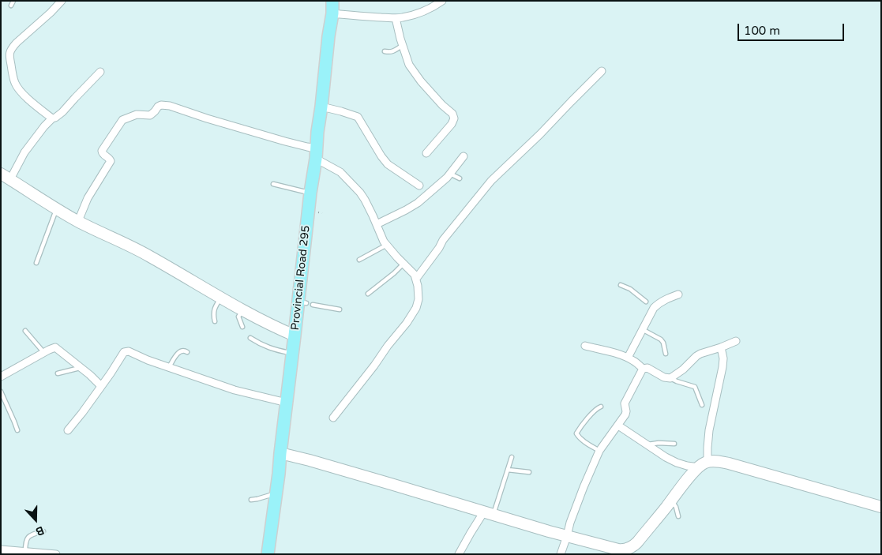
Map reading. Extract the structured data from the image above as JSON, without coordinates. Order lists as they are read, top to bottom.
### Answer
{
  "streets": {
    "main road": ["Provincial Road 295"]
  },
  "scale_bar": "100 m",
  "north": "bottom"
}
